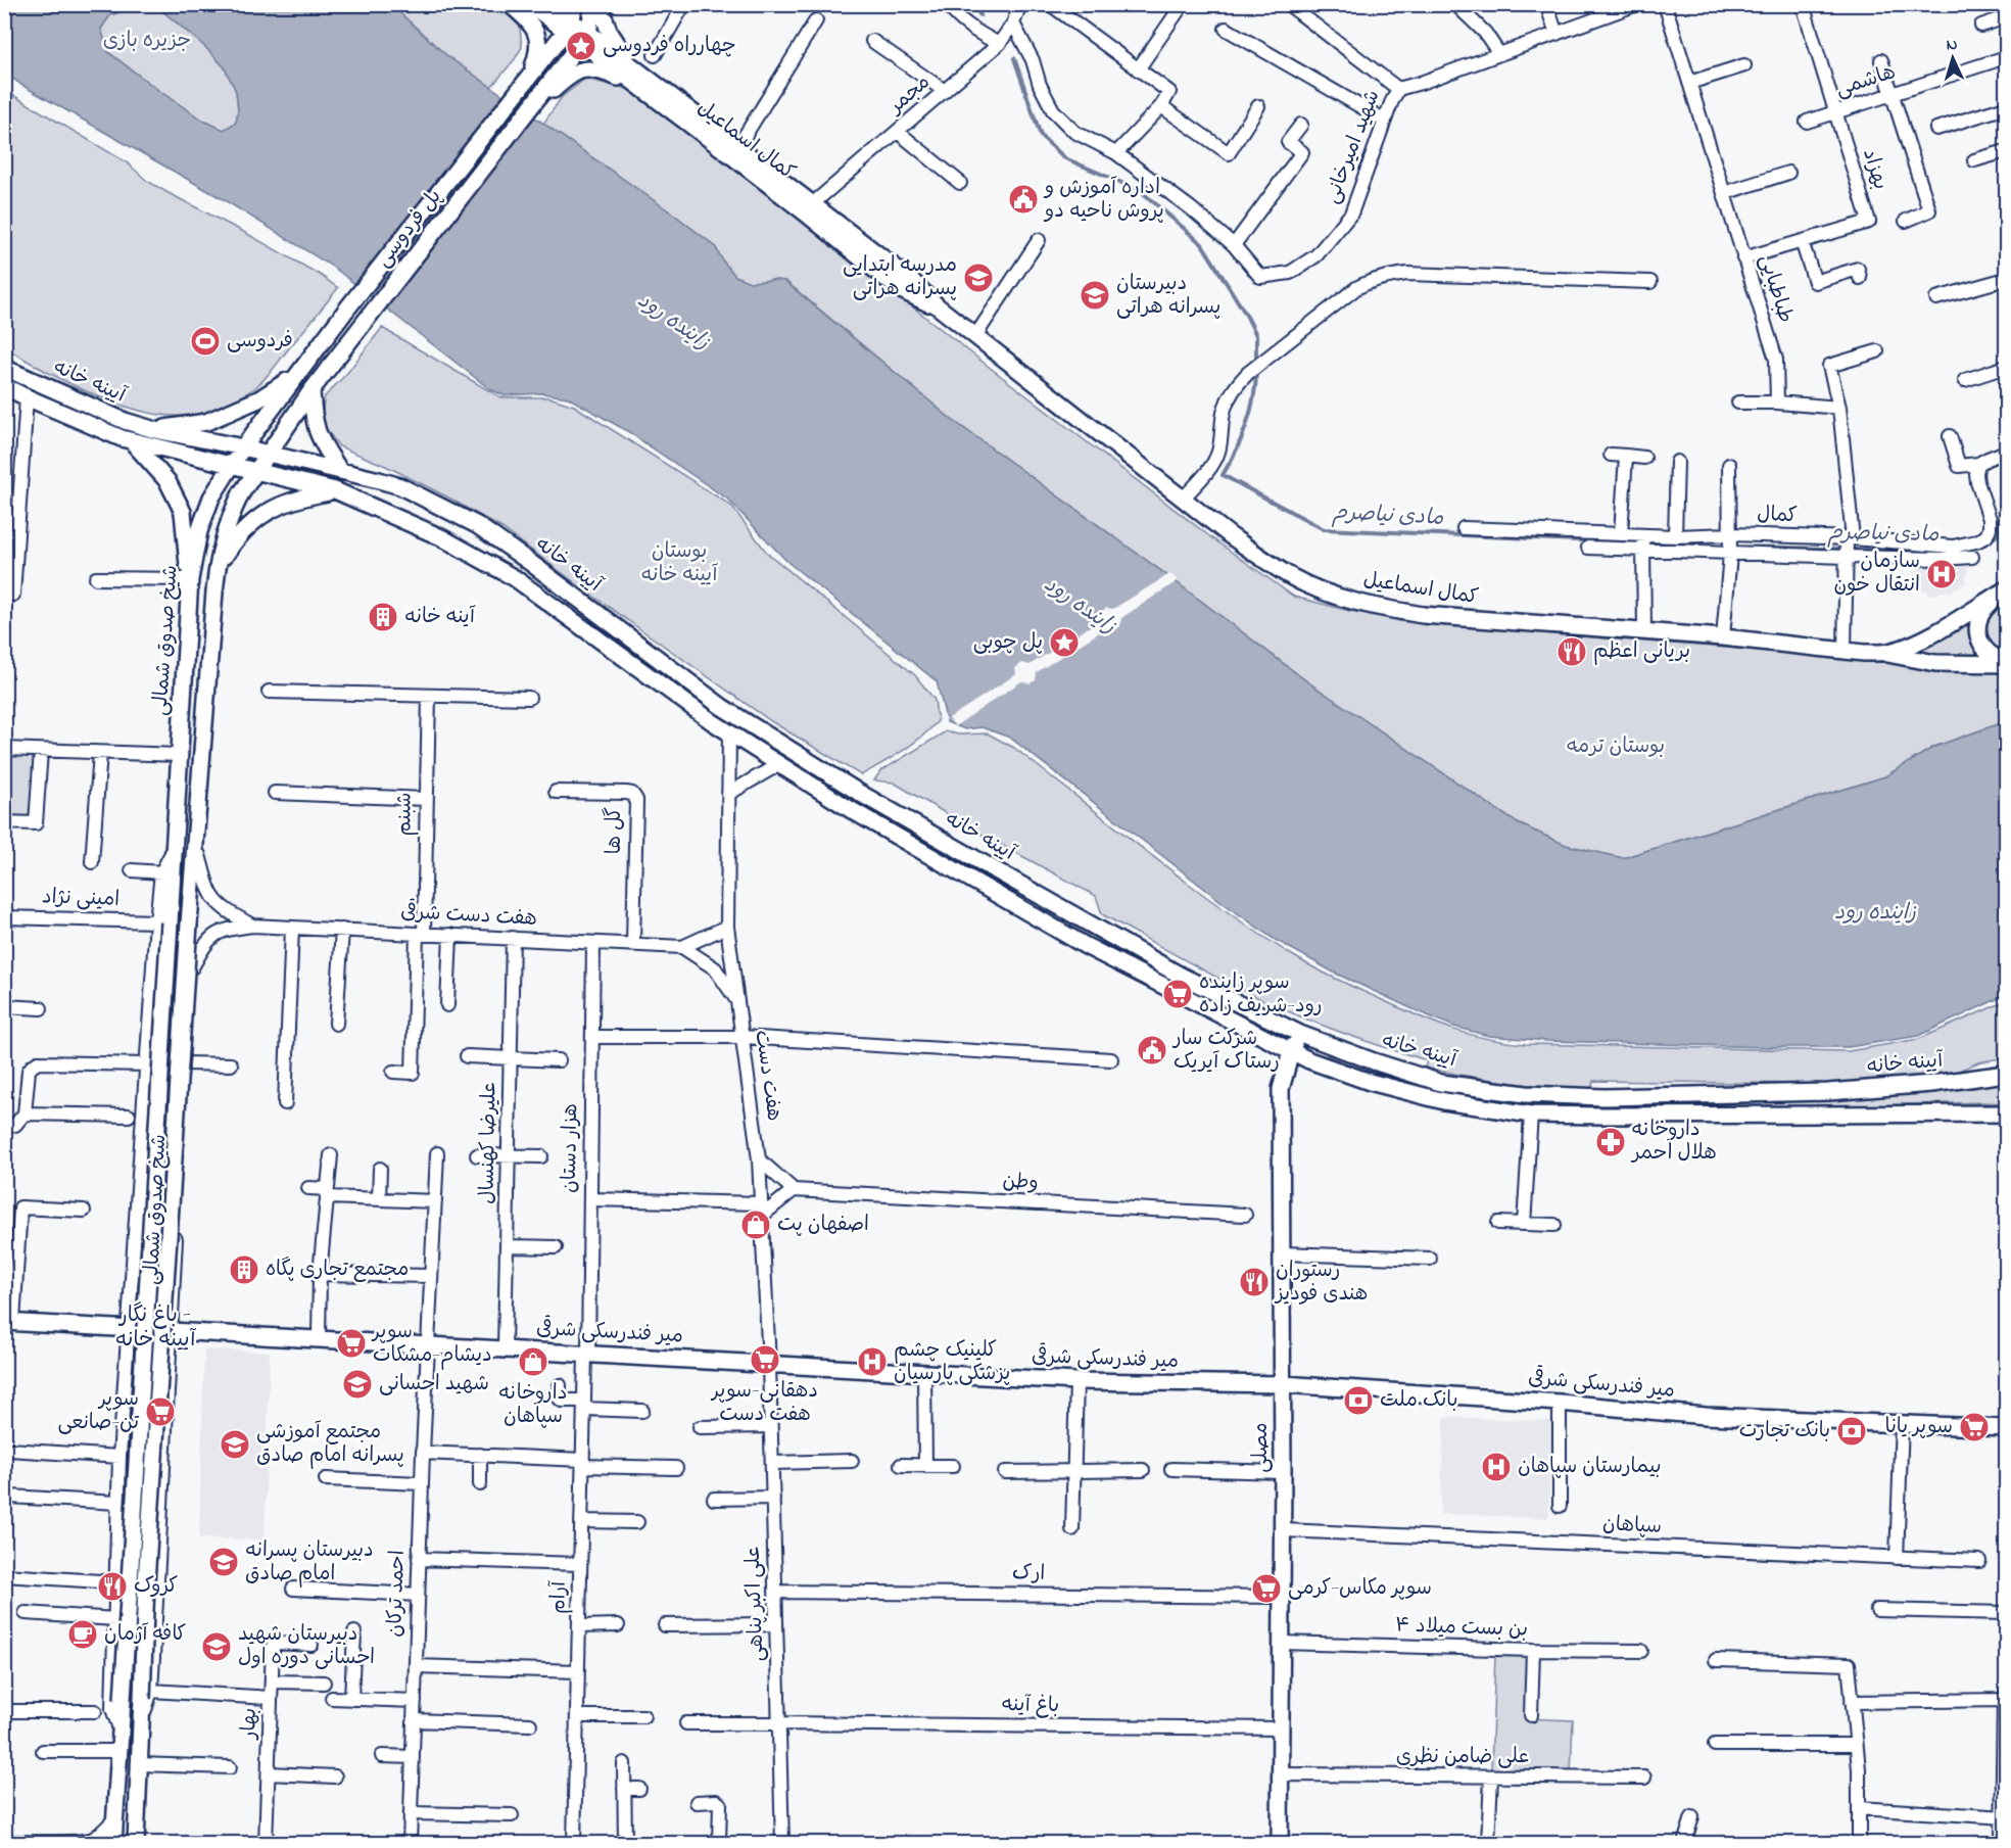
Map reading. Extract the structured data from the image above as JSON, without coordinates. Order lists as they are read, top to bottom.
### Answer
{
  "streets": {
    "main road": [
      "کمال اسماعیل",
      "پل فردوسی",
      "آیینه خانه",
      "شیخ صدوق شمالی",
      "میر فندرسکی شرقی",
      "مصلی"
    ],
    "street": [
      "هاشمی",
      "مجمر",
      "شهید امیرخانی",
      "بهزاد",
      "طباطبایی",
      "کمال",
      "شبنم",
      "گل ها",
      "امینی نژاد",
      "هفت دست شرقی",
      "هفت دست",
      "علیرضا کهنسال",
      "هزار دستان",
      "وطن",
      "سپاهان",
      "ارک",
      "احمد ترکان",
      "آرام",
      "علی اکبر پناهی",
      "بن بست میلاد ۴",
      "باغ آینه",
      "بهار",
      "علی ضامن نظری"
    ]
  },
  "crossings": [
    ["هاشمی", "بهزاد"],
    ["مجمر", "کمال اسماعیل"],
    ["کمال اسماعیل", "پل فردوسی"],
    ["بهزاد", "طباطبایی"],
    ["پل فردوسی", "آیینه خانه"],
    ["پل فردوسی", "شیخ صدوق شمالی"],
    ["آیینه خانه", "شیخ صدوق شمالی"],
    ["آیینه خانه", "هفت دست"],
    ["آیینه خانه", "مصلی"],
    ["شیخ صدوق شمالی", "امینی نژاد"],
    ["شیخ صدوق شمالی", "هفت دست شرقی"],
    ["شیخ صدوق شمالی", "میر فندرسکی شرقی"],
    ["شبنم", "هفت دست شرقی"],
    ["گل ها", "هفت دست شرقی"],
    ["هفت دست شرقی", "علیرضا کهنسال"],
    ["هفت دست شرقی", "هزار دستان"],
    ["هفت دست", "میر فندرسکی شرقی"],
    ["هفت دست", "علی اکبر پناهی"],
    ["علیرضا کهنسال", "میر فندرسکی شرقی"],
    ["هزار دستان", "میر فندرسکی شرقی"],
    ["هزار دستان", "آرام"],
    ["میر فندرسکی شرقی", "مصلی"],
    ["میر فندرسکی شرقی", "احمد ترکان"],
    ["میر فندرسکی شرقی", "آرام"],
    ["میر فندرسکی شرقی", "علی اکبر پناهی"],
    ["مصلی", "سپاهان"],
    ["مصلی", "ارک"],
    ["مصلی", "بن بست میلاد ۴"],
    ["مصلی", "باغ آینه"],
    ["مصلی", "علی ضامن نظری"],
    ["ارک", "علی اکبر پناهی"],
    ["علی اکبر پناهی", "باغ آینه"]
  ],
  "districts": ["باغ نگار - آیینه خانه"],
  "water": ["زاینده رود", "مادی نیاصرم"],
  "parks": ["جزیره بازی", "بوستان آیینه خانه", "بوستان ترمه"],
  "places": {
    "place": ["چهارراه فردوسی", "پل چوبی"],
    "public building": ["اداره آموزش و پروش ناحیه دو", "شرکت سار رستاک آیریک"],
    "school or university": [
      "مدرسه ابتدایی پسرانه هراتی",
      "دبیرستان پسرانه هراتی",
      "شهید احسانی",
      "مجتمع آموزشی پسرانه امام صادق",
      "دبیرستان پسرانه امام صادق",
      "دبیرستان شهید احسانى دوره اول"
    ],
    "sports": ["فردوسی"],
    "hospital": ["سازمان انتقال خون", "کلینیک چشم پزشکی پارسیان", "بیمارستان سپاهان"],
    "building": ["آینه خانه", "مجتمع تجاری پگاه"],
    "restaurant": ["بریانی اعظم", "رستوران هندی فودیز", "کروک"],
    "supermarket": [
      "سوپر زاینده رود-شریف زاده",
      "سوپر دیشام-مشکات",
      "دهقانی-سوپر هفت دست",
      "سوپر تن-صانعی",
      "سوپر یانا",
      "سوپر مکاس-کرمی"
    ],
    "pharmacy": ["داروخانه هلال احمر"],
    "shop": ["اصفهان پت", "داروخانه سپاهان"],
    "bank": ["بانک ملت", "بانک تجارت"],
    "cafe": ["کافه آژمان"]
  },
  "north": "top"
}
